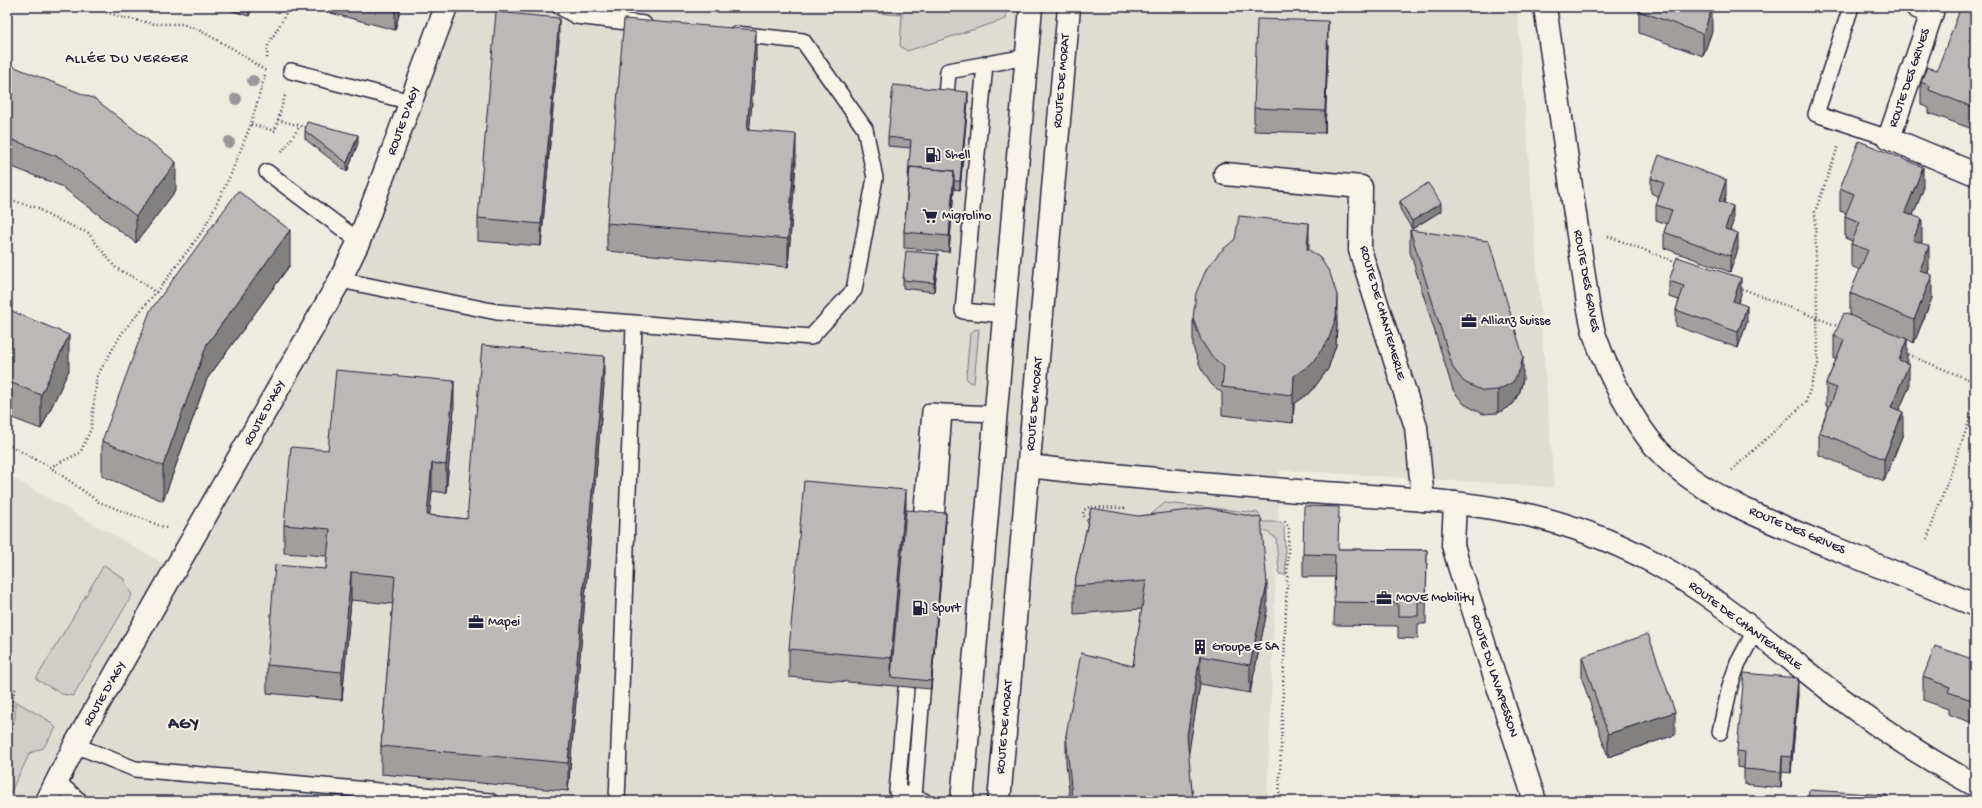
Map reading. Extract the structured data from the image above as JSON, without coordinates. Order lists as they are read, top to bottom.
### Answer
{
  "streets": {
    "street": [
      "ROUTE DES GRIVES",
      "ROUTE DE MORAT",
      "ROUTE D'AGY",
      "ROUTE DE CHANTEMERLE",
      "ROUTE DU LAVAPESSON"
    ]
  },
  "crossings": [
    ["ROUTE DE MORAT", "ROUTE DE CHANTEMERLE"],
    ["ROUTE DE CHANTEMERLE", "ROUTE DU LAVAPESSON"]
  ],
  "districts": ["ALLÉE DU VERGER", "AGY"],
  "places": {
    "fuel station": ["Shell", "Spurt"],
    "supermarket": ["Migrolino"],
    "office": ["Allianz Suisse", "MOVE Mobility", "Mapei"],
    "building": ["Groupe E SA"]
  }
}
